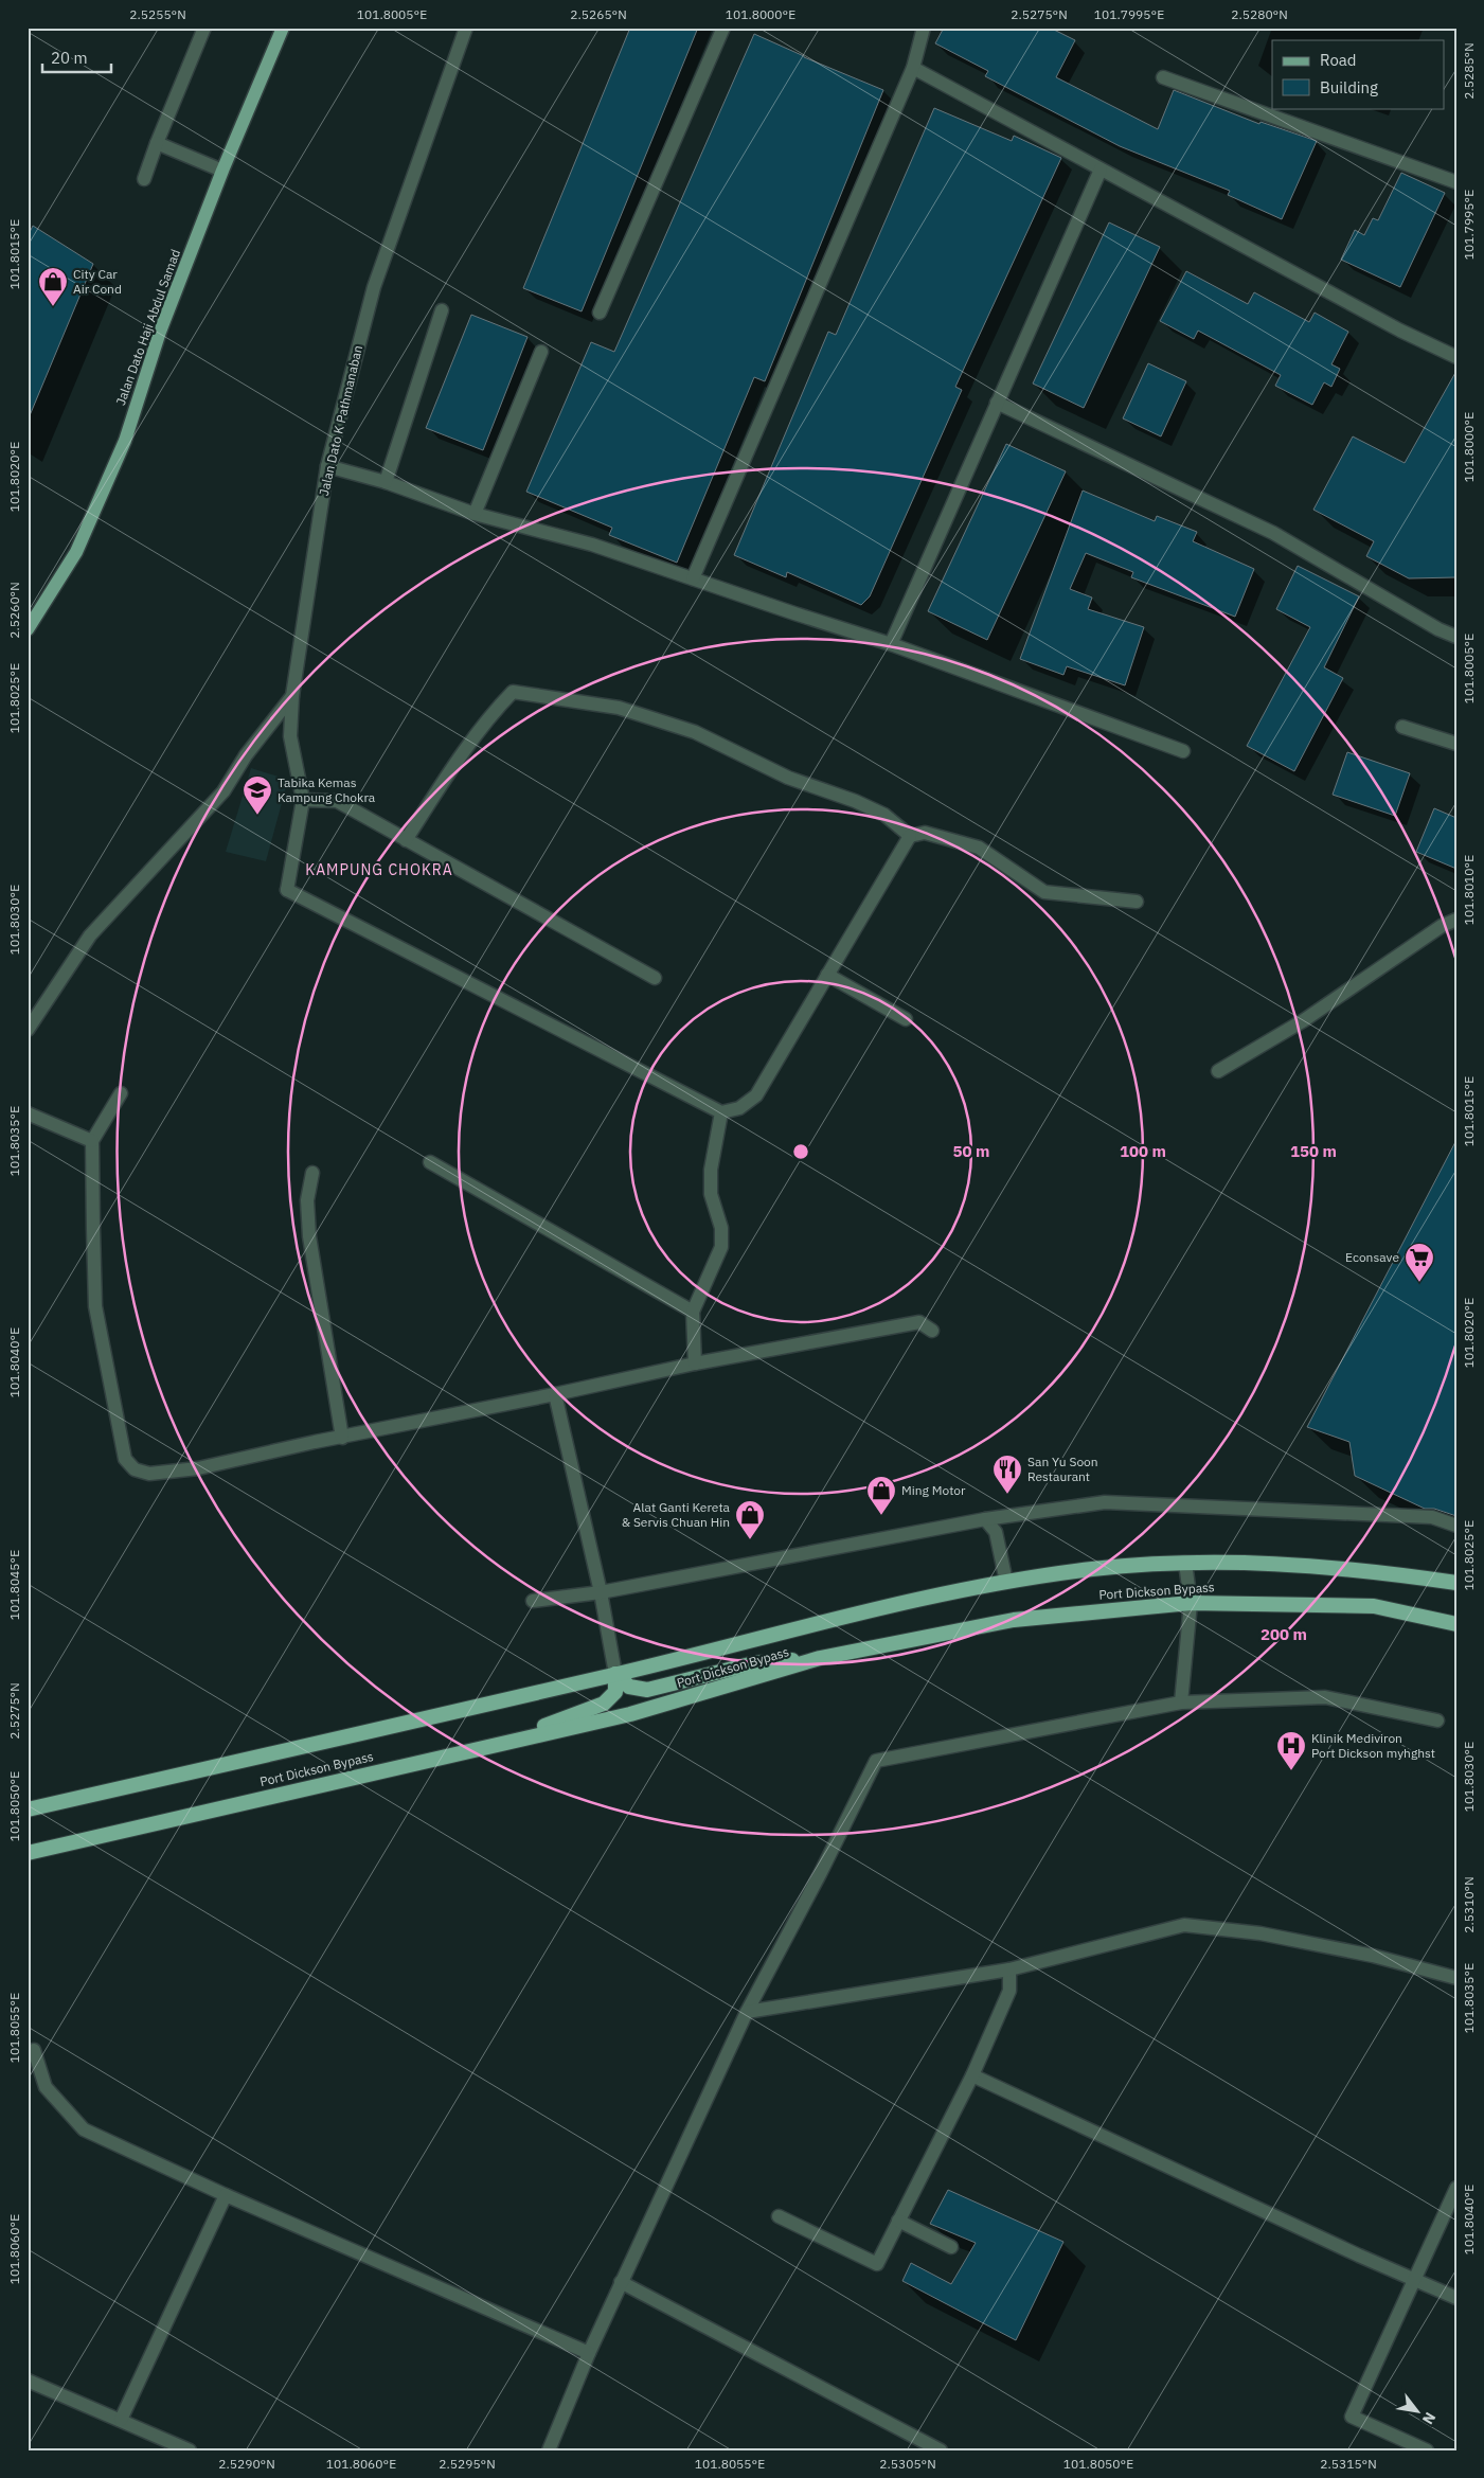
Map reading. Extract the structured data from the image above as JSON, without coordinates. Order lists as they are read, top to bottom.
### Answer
{
  "streets": {
    "highway": ["Port Dickson Bypass"],
    "main road": ["Jalan Dato Haji Abdul Samad"],
    "street": ["Jalan Dato K Pathmanaban"]
  },
  "districts": ["KAMPUNG CHOKRA"],
  "places": {
    "shop": ["City Car Air Cond", "Ming Motor", "Alat Ganti Kereta & Servis Chuan Hin"],
    "school or university": ["Tabika Kemas Kampung Chokra"],
    "supermarket": ["Econsave"],
    "restaurant": ["San Yu Soon Restaurant"],
    "hospital": ["Klinik Mediviron Port Dickson myhghst"]
  },
  "legend": ["Road", "Building"],
  "scale_bar": "20 m",
  "north": "bottom right",
  "coordinates": [
    "2.5255°N",
    "101.8005°E",
    "2.5265°N",
    "101.8000°E",
    "2.5275°N",
    "101.7995°E",
    "2.5280°N",
    "2.5285°N",
    "101.8015°E",
    "101.8020°E",
    "2.5260°N",
    "101.8025°E",
    "101.8010°E",
    "101.8030°E",
    "101.8035°E",
    "101.8040°E",
    "101.8045°E",
    "101.8050°E",
    "2.5310°N",
    "101.8055°E",
    "101.8060°E",
    "2.5290°N",
    "2.5295°N",
    "2.5305°N",
    "2.5315°N"
  ],
  "rings": [
    "50 m",
    "100 m",
    "150 m",
    "200 m"
  ]
}
